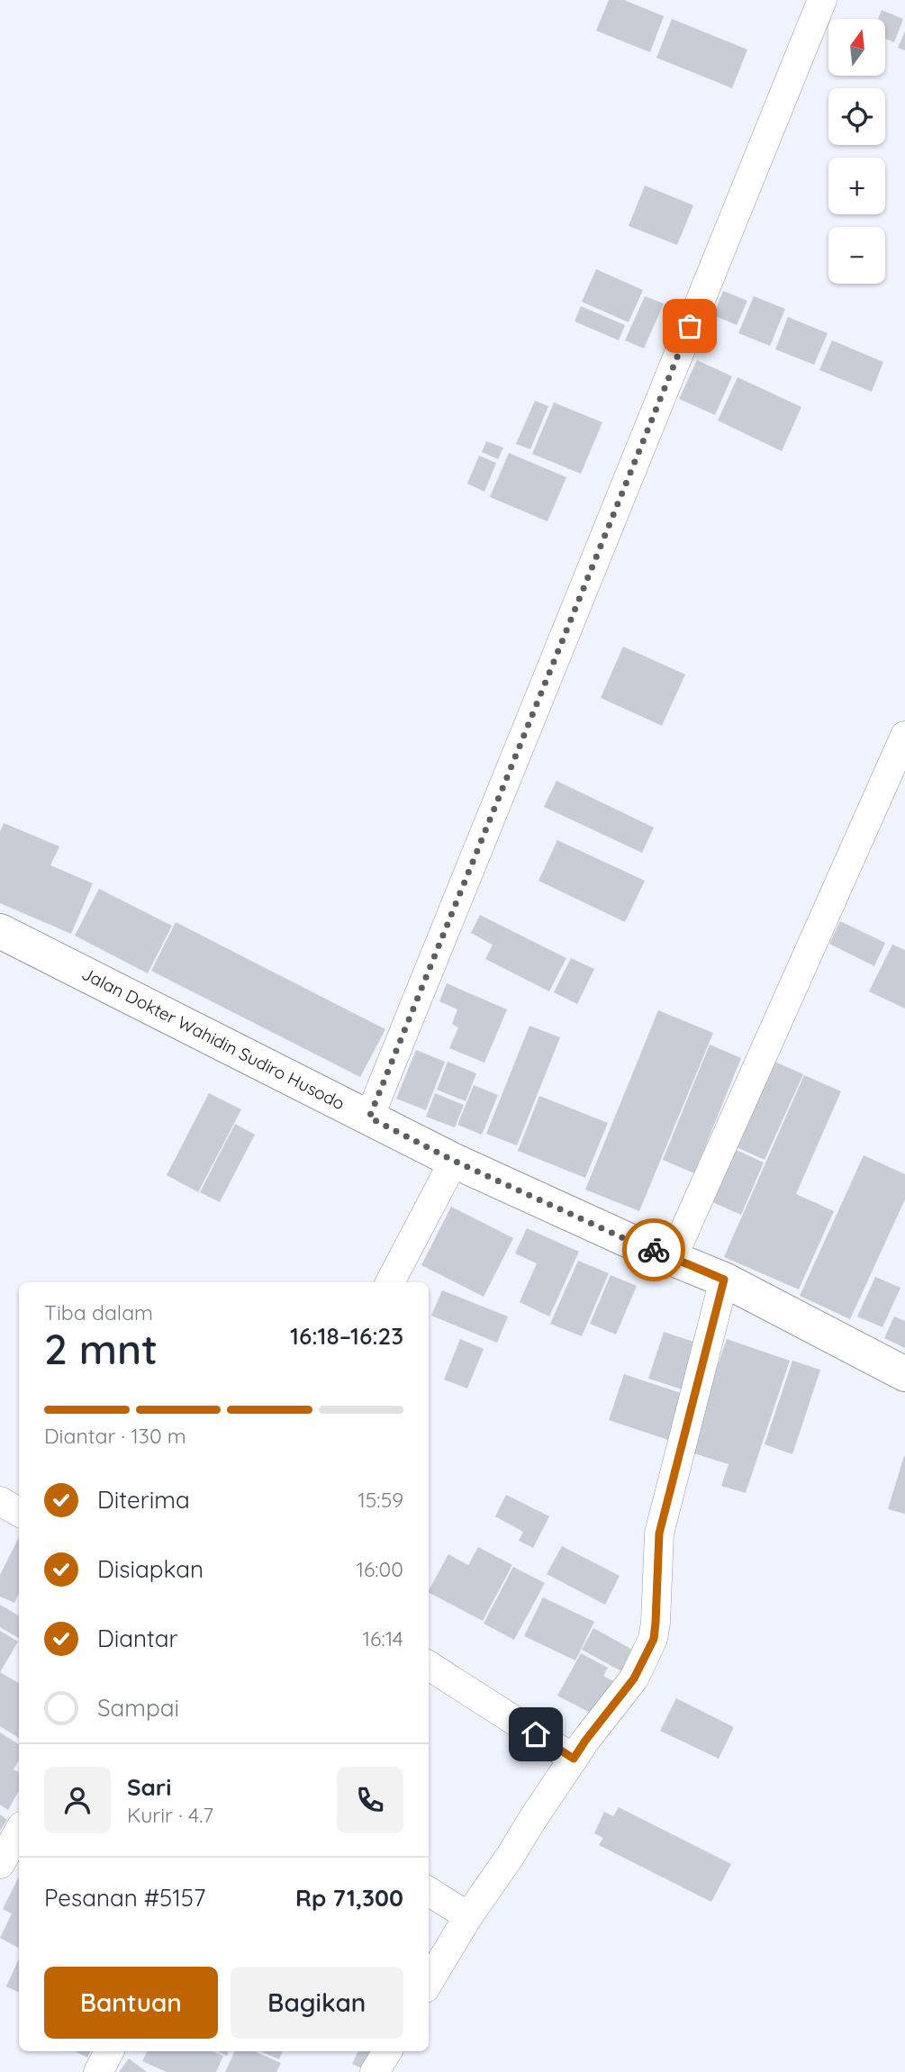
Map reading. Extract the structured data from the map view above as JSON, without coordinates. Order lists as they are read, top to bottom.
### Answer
{
  "streets": {
    "main road": ["Jalan Dokter Wahidin Sudiro Husodo"]
  },
  "north": "top",
  "page": {
    "map_buttons": ["+", "−"],
    "heading": ["2 mnt", "Tiba dalam", "16:18–16:23"],
    "panel": [
      "Sari",
      "Kurir · 4.7",
      "Pesanan #5157",
      "Rp 71,300"
    ],
    "bar": "Diantar · 130 m",
    "list": [
      ["Diterima", "15:59"],
      ["Disiapkan", "16:00"],
      ["Diantar", "16:14"],
      "Sampai"
    ],
    "buttons": ["Bantuan", "Bagikan"]
  }
}
